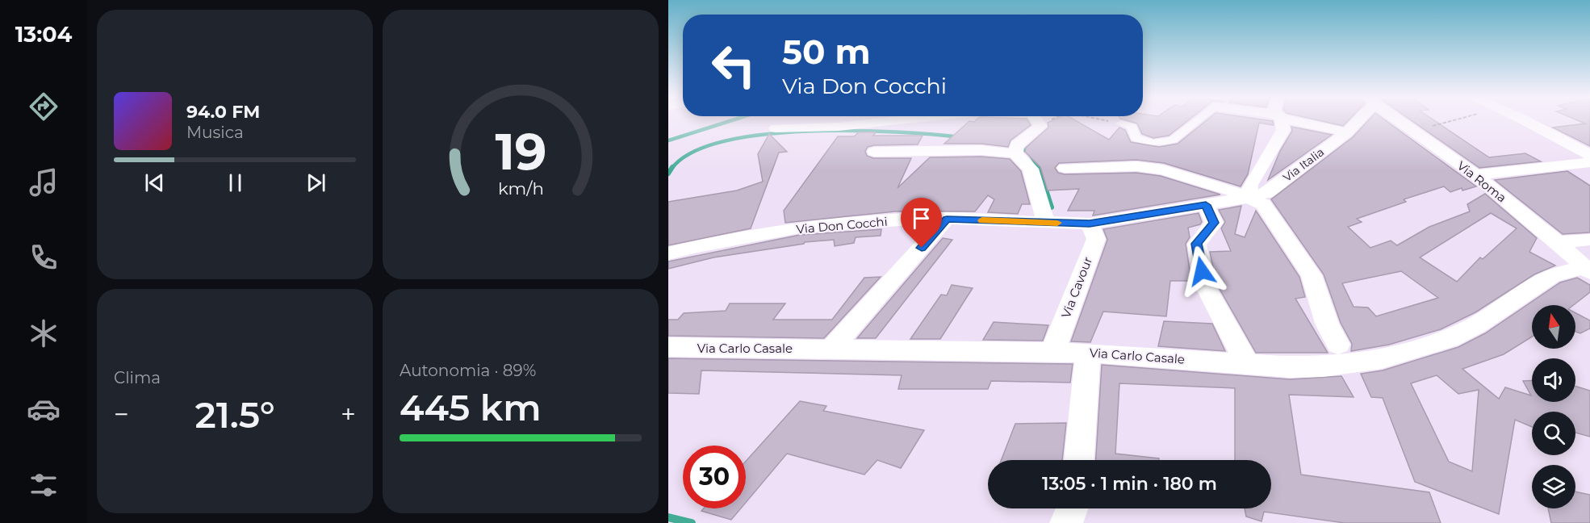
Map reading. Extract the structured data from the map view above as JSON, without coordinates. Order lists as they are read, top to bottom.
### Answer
{
  "streets": {
    "street": [
      "Via Italia",
      "Via Roma",
      "Via Don Cocchi",
      "Via Cavour",
      "Via Carlo Casale"
    ]
  },
  "crossings": [
    ["Via Italia", "Via Don Cocchi"],
    ["Via Roma", "Via Carlo Casale"],
    ["Via Don Cocchi", "Via Cavour"],
    ["Via Cavour", "Via Carlo Casale"]
  ],
  "north": "top",
  "page": {
    "tabs": "13:04",
    "turn": ["50 m", "Via Don Cocchi"],
    "song": ["94.0 FM", "Musica"],
    "tile": [
      "Clima",
      ["Autonomia · 89%", "445 km"]
    ],
    "heat": ["−", "21.5°", "+"],
    "limit": "30",
    "trip": "13:05 · 1 min · 180 m",
    "gauge": ["19", "km/h"]
  }
}
